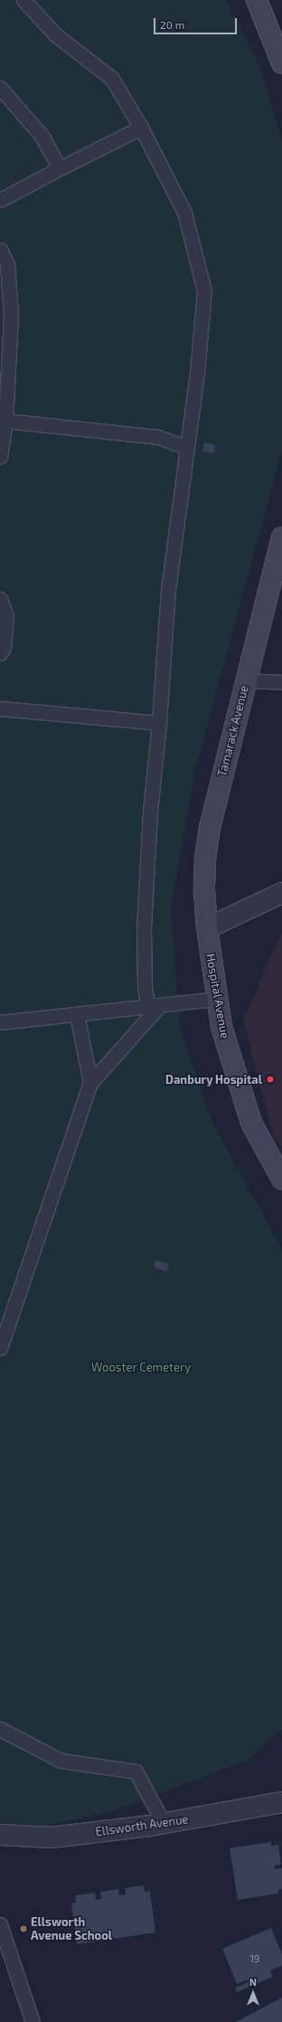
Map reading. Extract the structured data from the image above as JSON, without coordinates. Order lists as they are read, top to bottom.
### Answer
{
  "streets": {
    "street": ["Tamarack Avenue", "Hospital Avenue", "Ellsworth Avenue"]
  },
  "crossings": [
    ["Tamarack Avenue", "Hospital Avenue"]
  ],
  "parks": ["Wooster Cemetery"],
  "places": ["Danbury Hospital", "Ellsworth Avenue School"],
  "house_numbers": ["19"],
  "scale_bar": "20 m",
  "north": "top"
}
